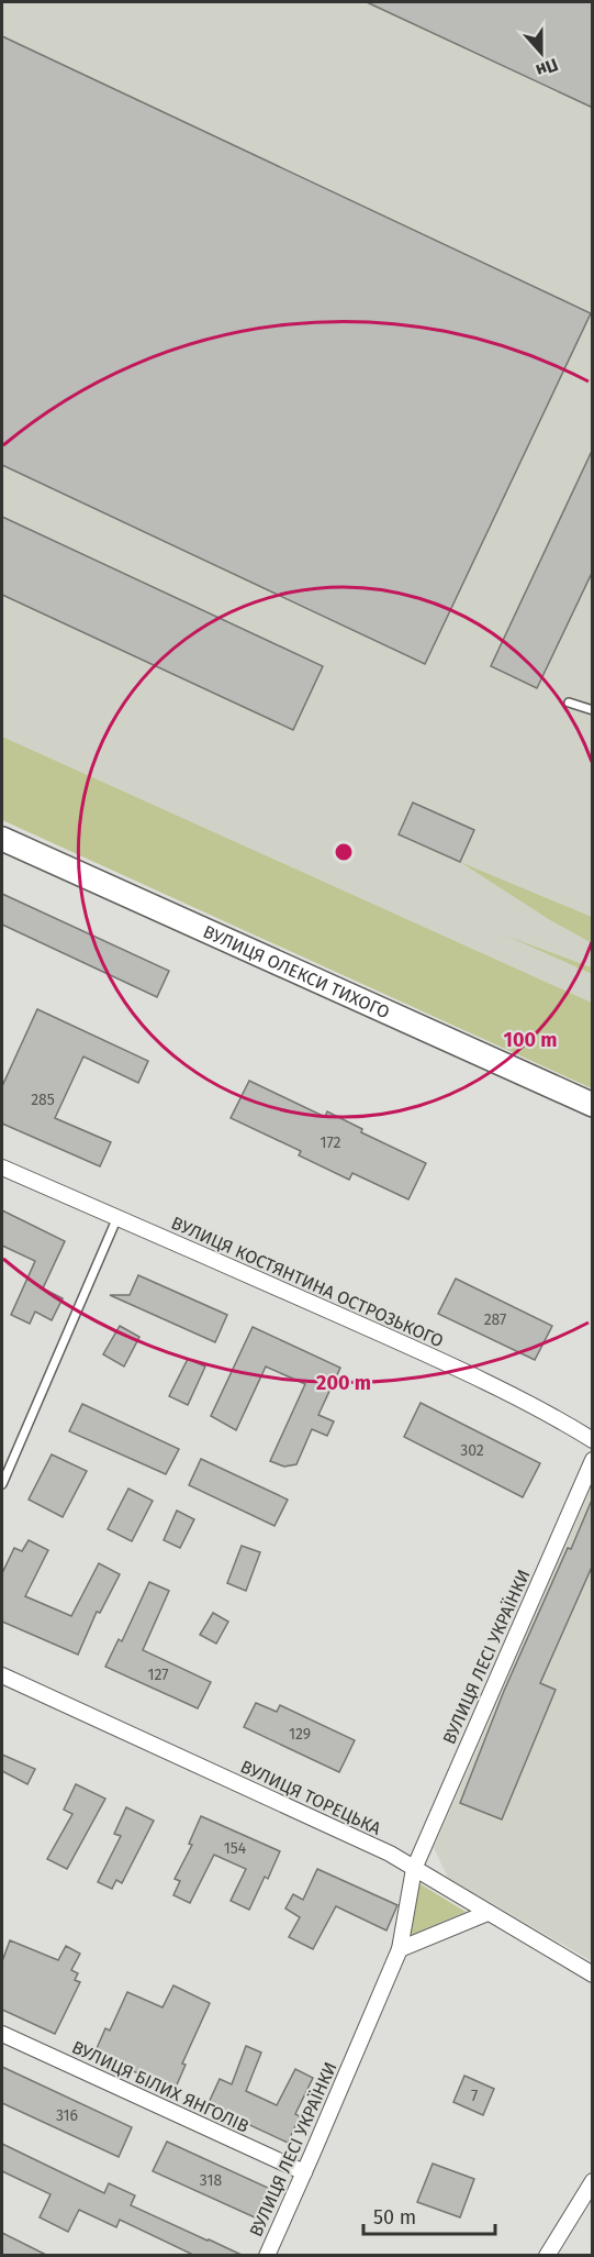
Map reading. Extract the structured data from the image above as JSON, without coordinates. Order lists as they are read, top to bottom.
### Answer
{
  "streets": {
    "main road": ["ВУЛИЦЯ ОЛЕКСИ ТИХОГО"],
    "street": [
      "ВУЛИЦЯ КОСТЯНТИНА ОСТРОЗЬКОГО",
      "ВУЛИЦЯ ЛЕСІ УКРАЇНКИ",
      "ВУЛИЦЯ ТОРЕЦЬКА",
      "ВУЛИЦЯ БІЛИХ ЯНГОЛІВ"
    ]
  },
  "crossings": [
    ["ВУЛИЦЯ ЛЕСІ УКРАЇНКИ", "ВУЛИЦЯ ТОРЕЦЬКА"],
    ["ВУЛИЦЯ ЛЕСІ УКРАЇНКИ", "ВУЛИЦЯ БІЛИХ ЯНГОЛІВ"]
  ],
  "house_numbers": [
    "285",
    "172",
    "287",
    "302",
    "127",
    "129",
    "154",
    "7",
    "316",
    "318"
  ],
  "scale_bar": "50 m",
  "north": "bottom",
  "rings": ["100 m", "200 m"]
}
